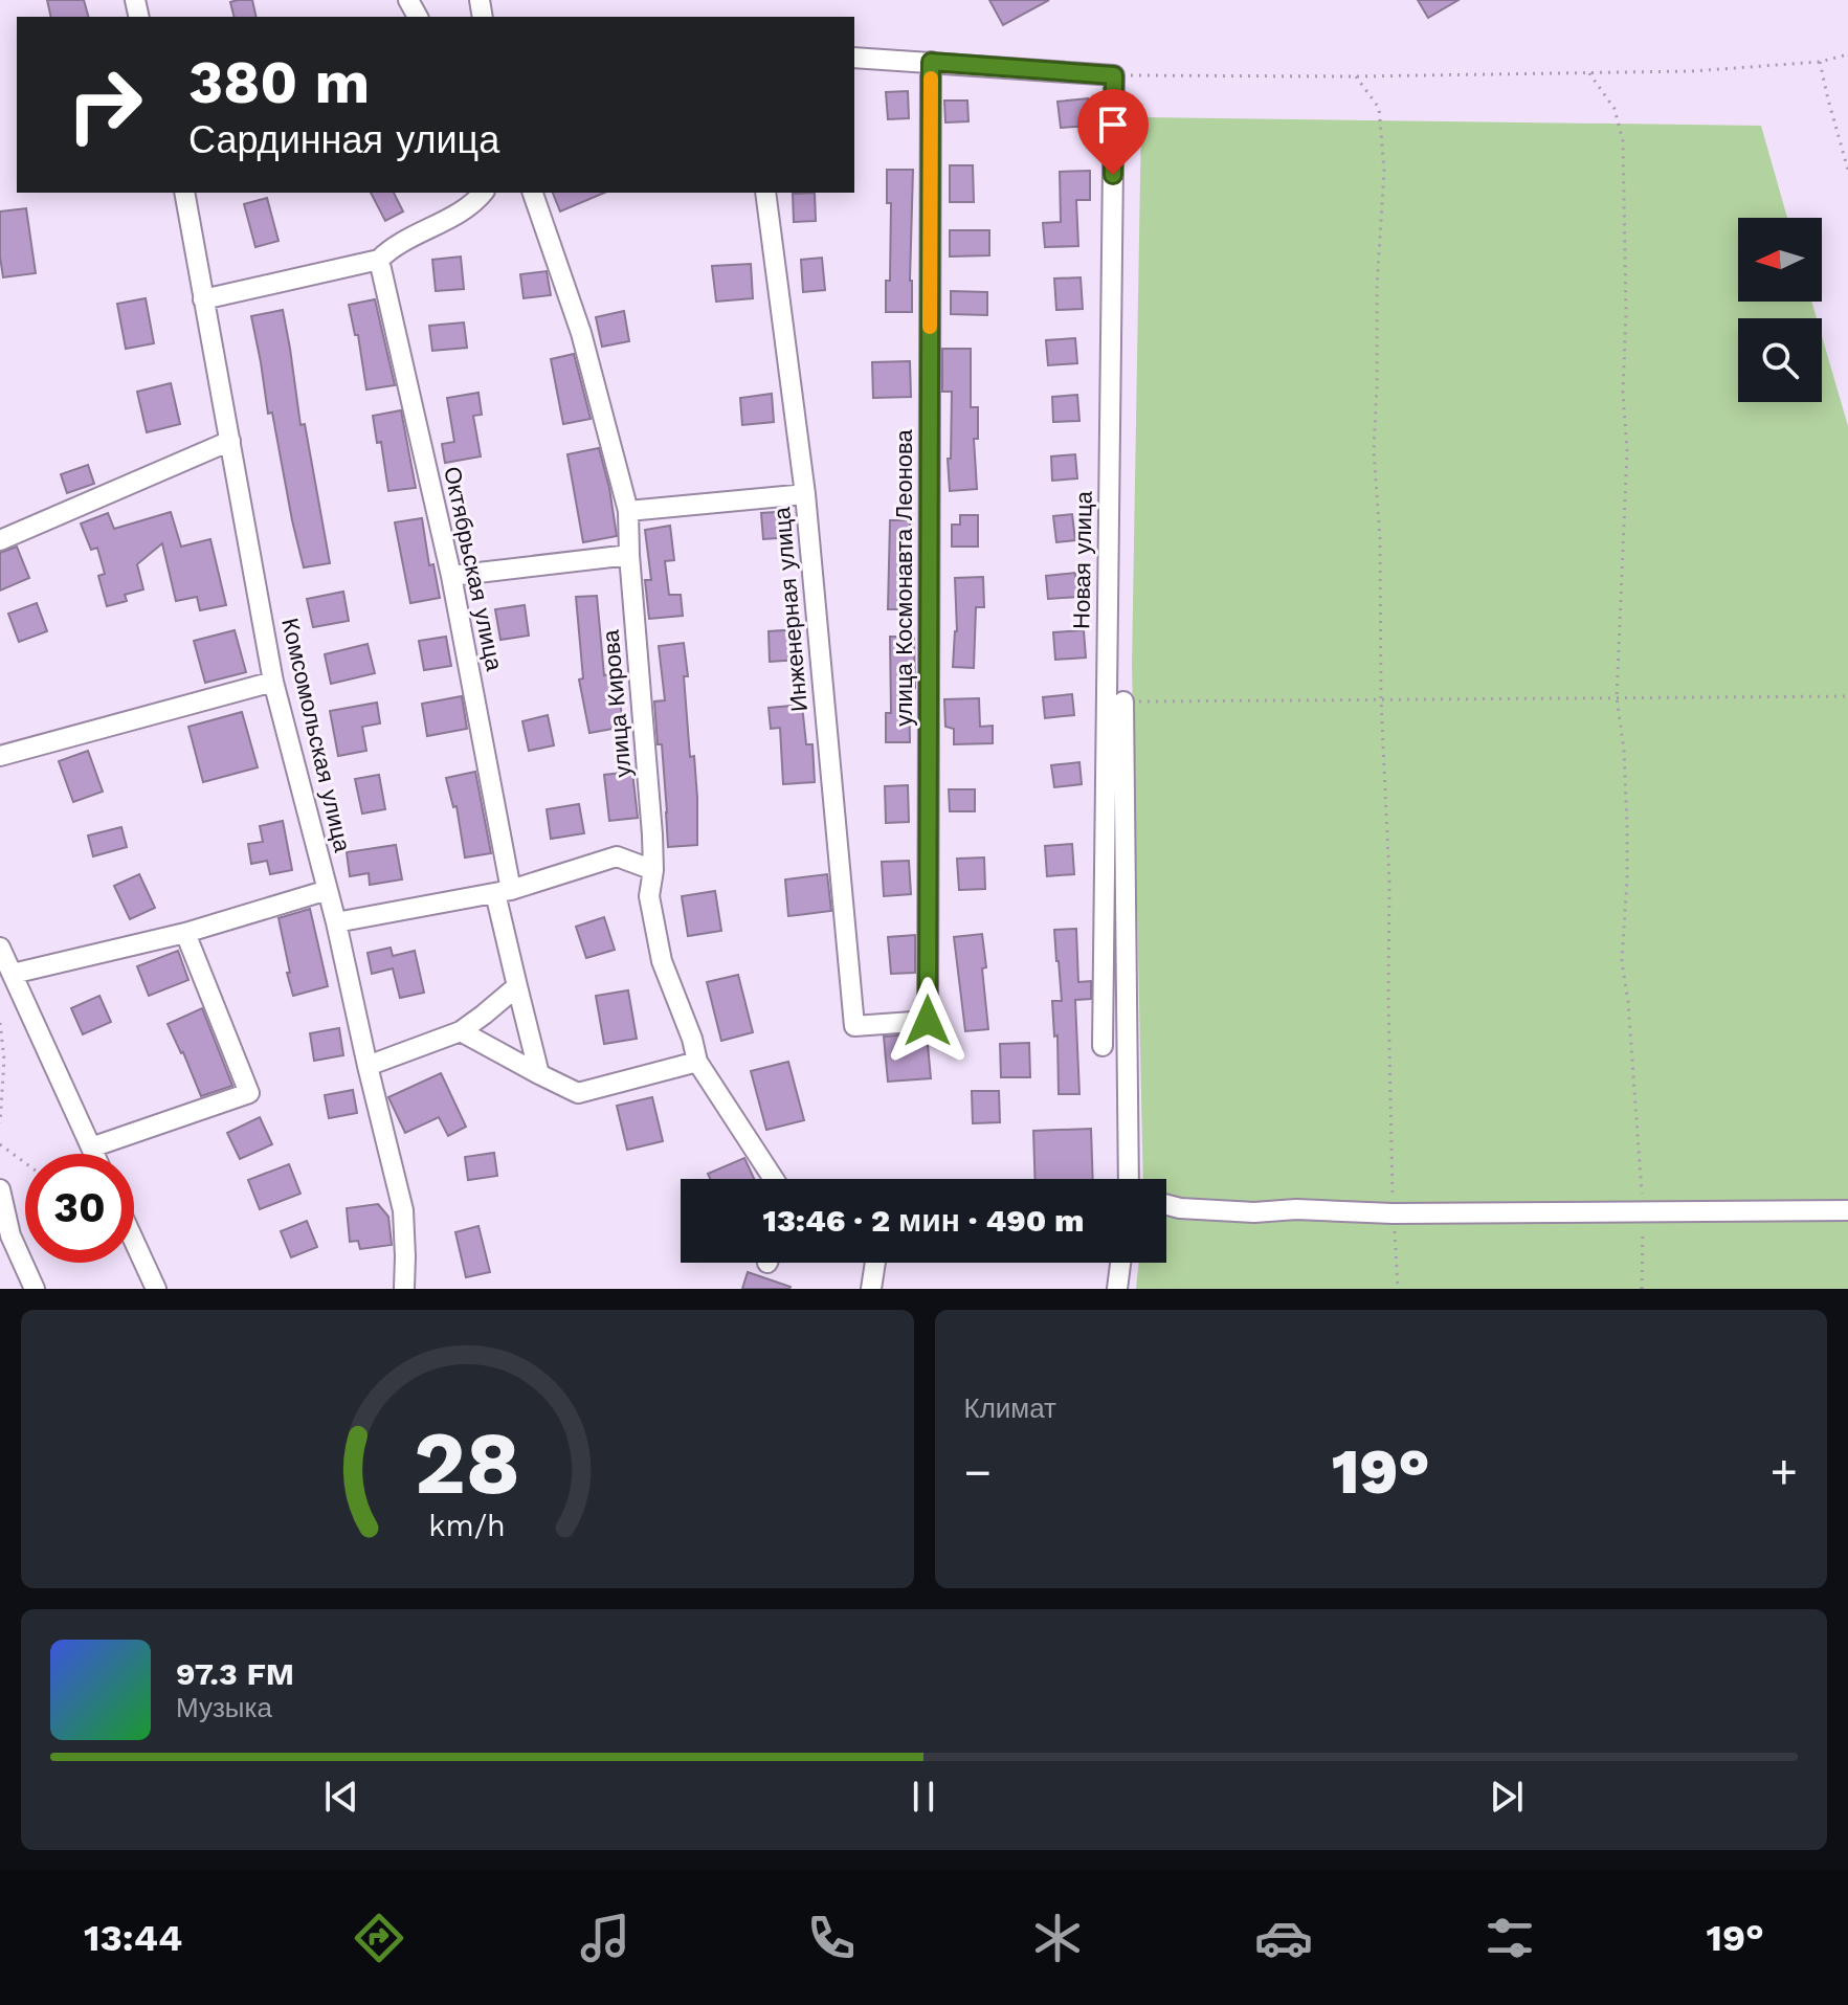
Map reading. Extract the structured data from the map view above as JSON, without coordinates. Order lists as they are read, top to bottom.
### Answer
{
  "streets": {
    "street": [
      "Новая улица",
      "Октябрьская улица",
      "улица Космонавта Леонова",
      "Инженерная улица",
      "улица Кирова",
      "Комсомольская улица"
    ]
  },
  "crossings": [
    ["улица Космонавта Леонова", "Инженерная улица"]
  ],
  "north": "left",
  "page": {
    "turn": ["380 m", "Сардинная улица"],
    "limit": "30",
    "trip": "13:46 · 2 мин · 490 m",
    "tile": "Климат",
    "heat": ["−", "19°", "+"],
    "song": ["97.3 FM", "Музыка"],
    "tabs": ["13:44", "19°"],
    "gauge": ["28", "km/h"]
  }
}
